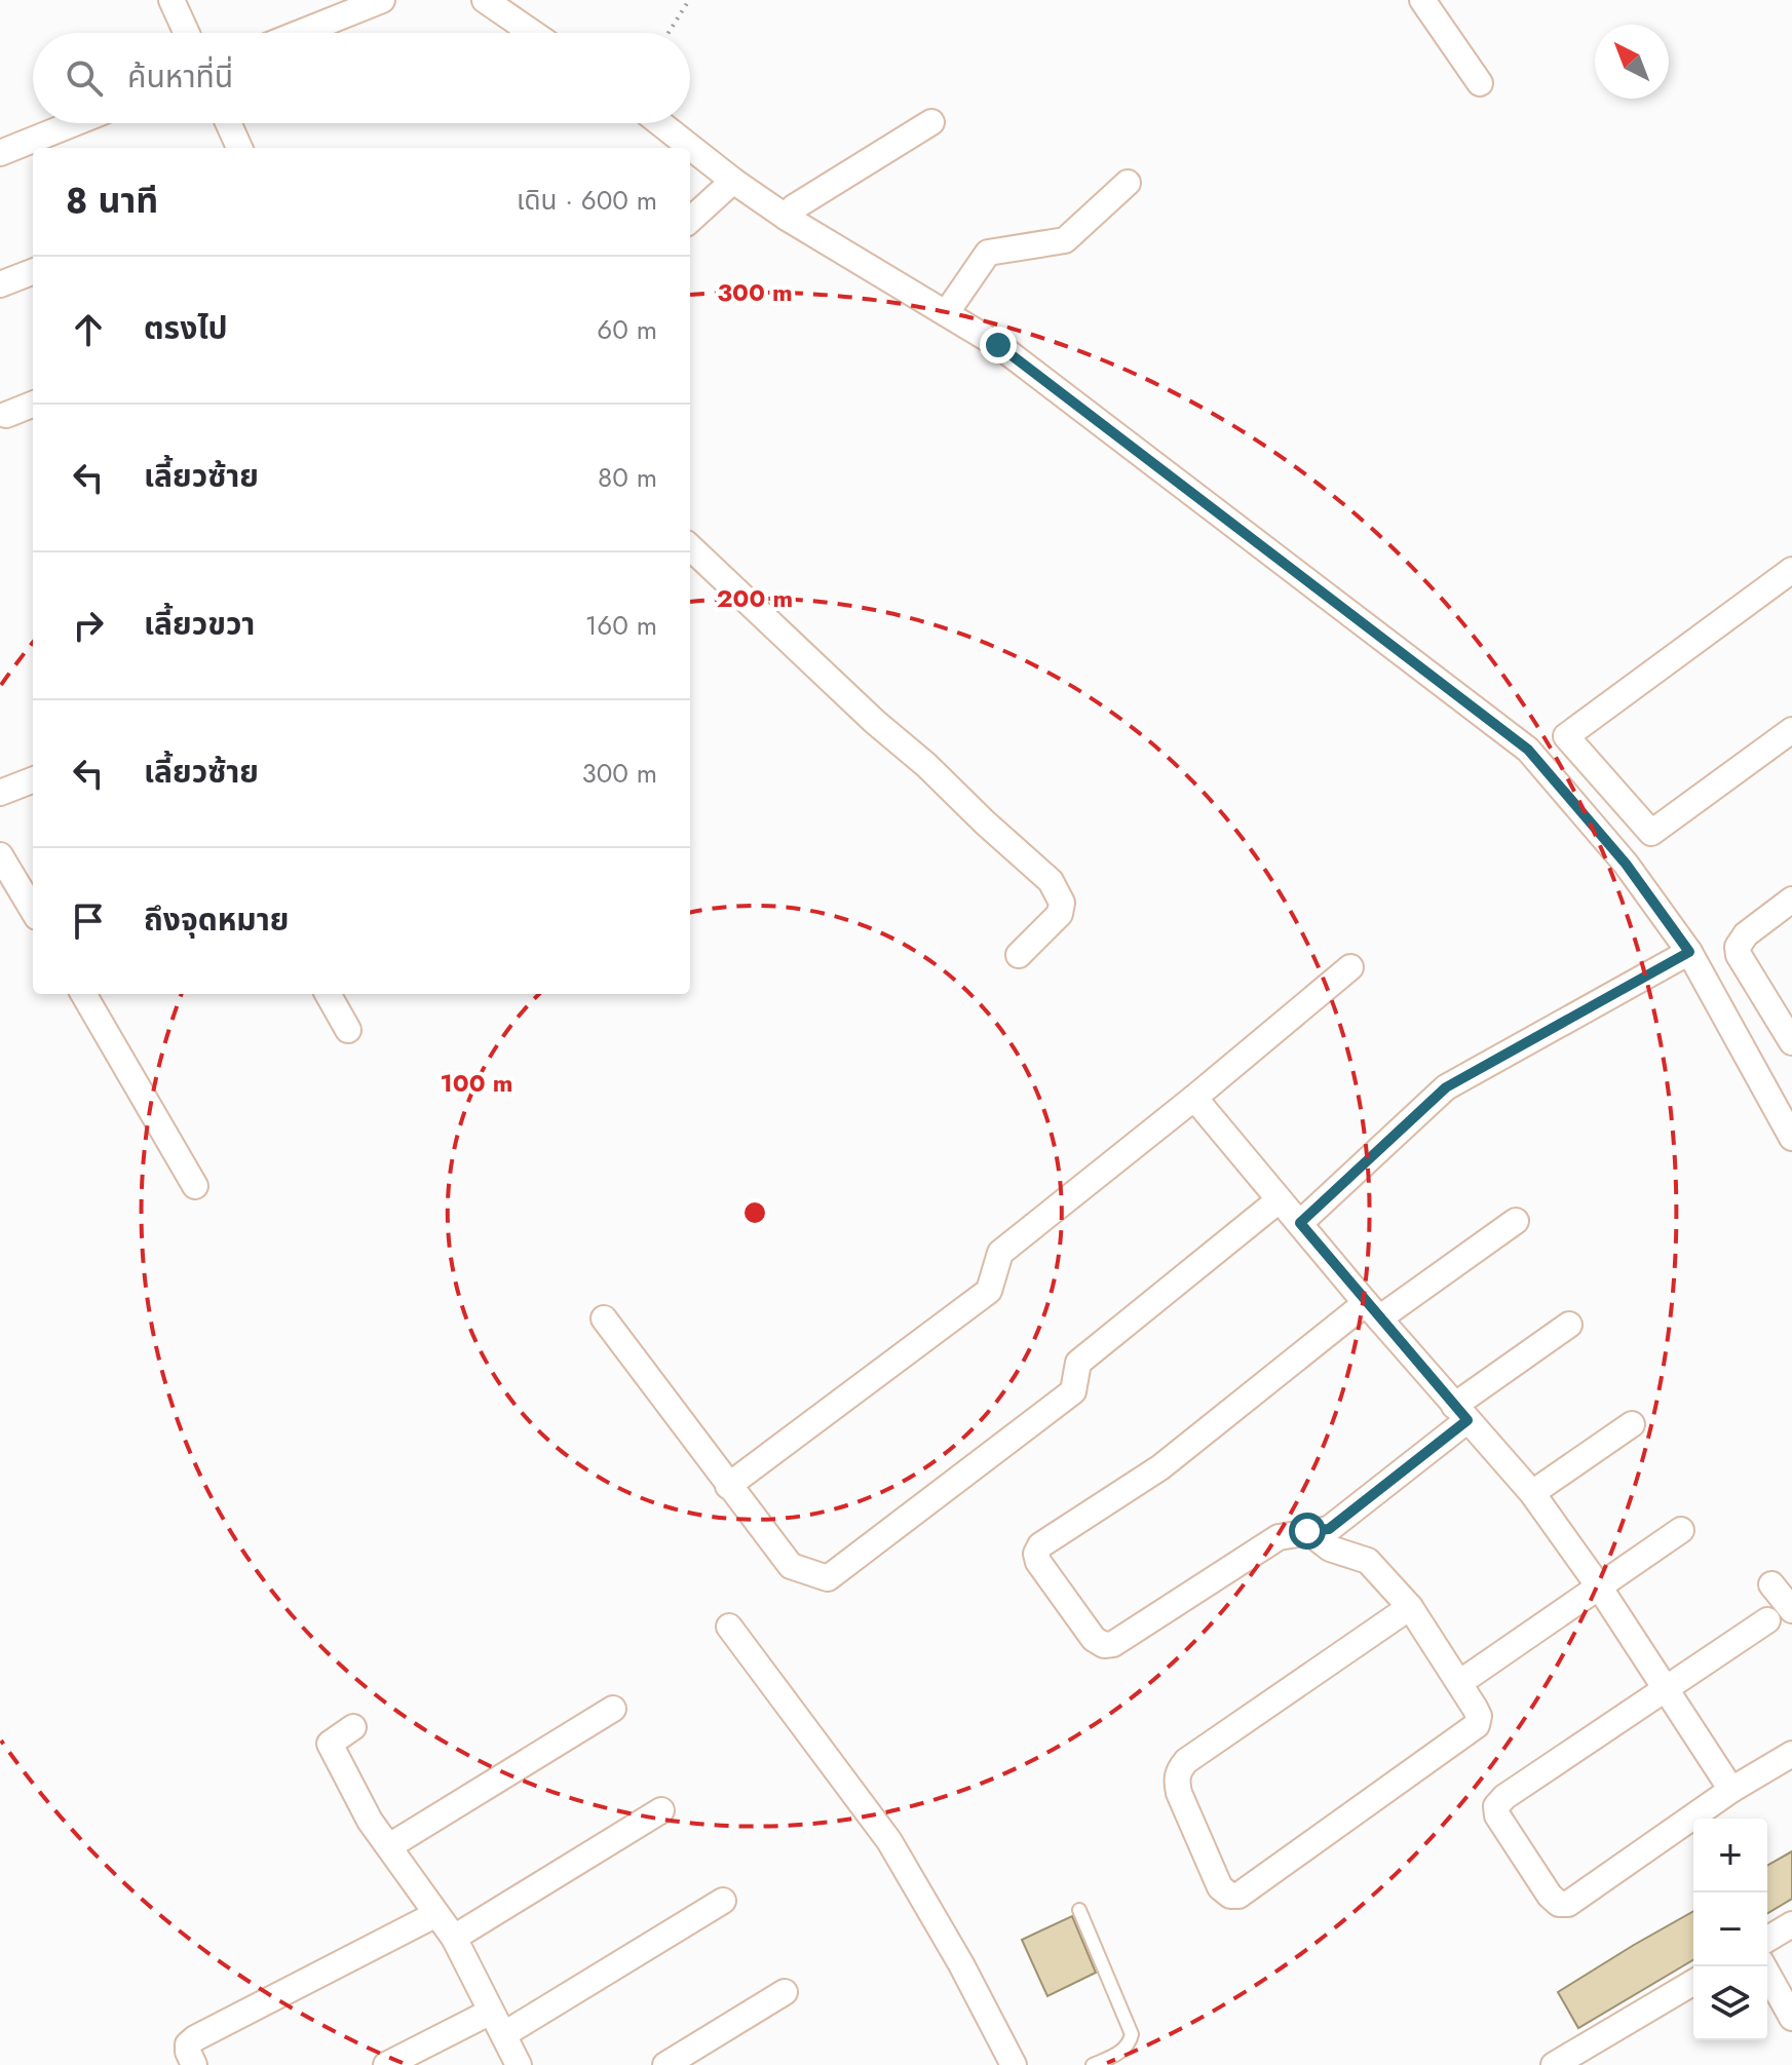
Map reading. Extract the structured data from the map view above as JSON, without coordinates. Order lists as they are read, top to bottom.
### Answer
{
  "north": "top left",
  "page": {
    "search": "ค้นหาที่นี่",
    "heading": ["8 นาที", "เดิน · 600 m"],
    "list": [
      ["ตรงไป", "60 m"],
      ["เลี้ยวซ้าย", "80 m"],
      ["เลี้ยวขวา", "160 m"],
      ["เลี้ยวซ้าย", "300 m"],
      "ถึงจุดหมาย"
    ],
    "map_buttons": ["+", "−"]
  },
  "rings": ["300 m", "200 m", "100 m"]
}
